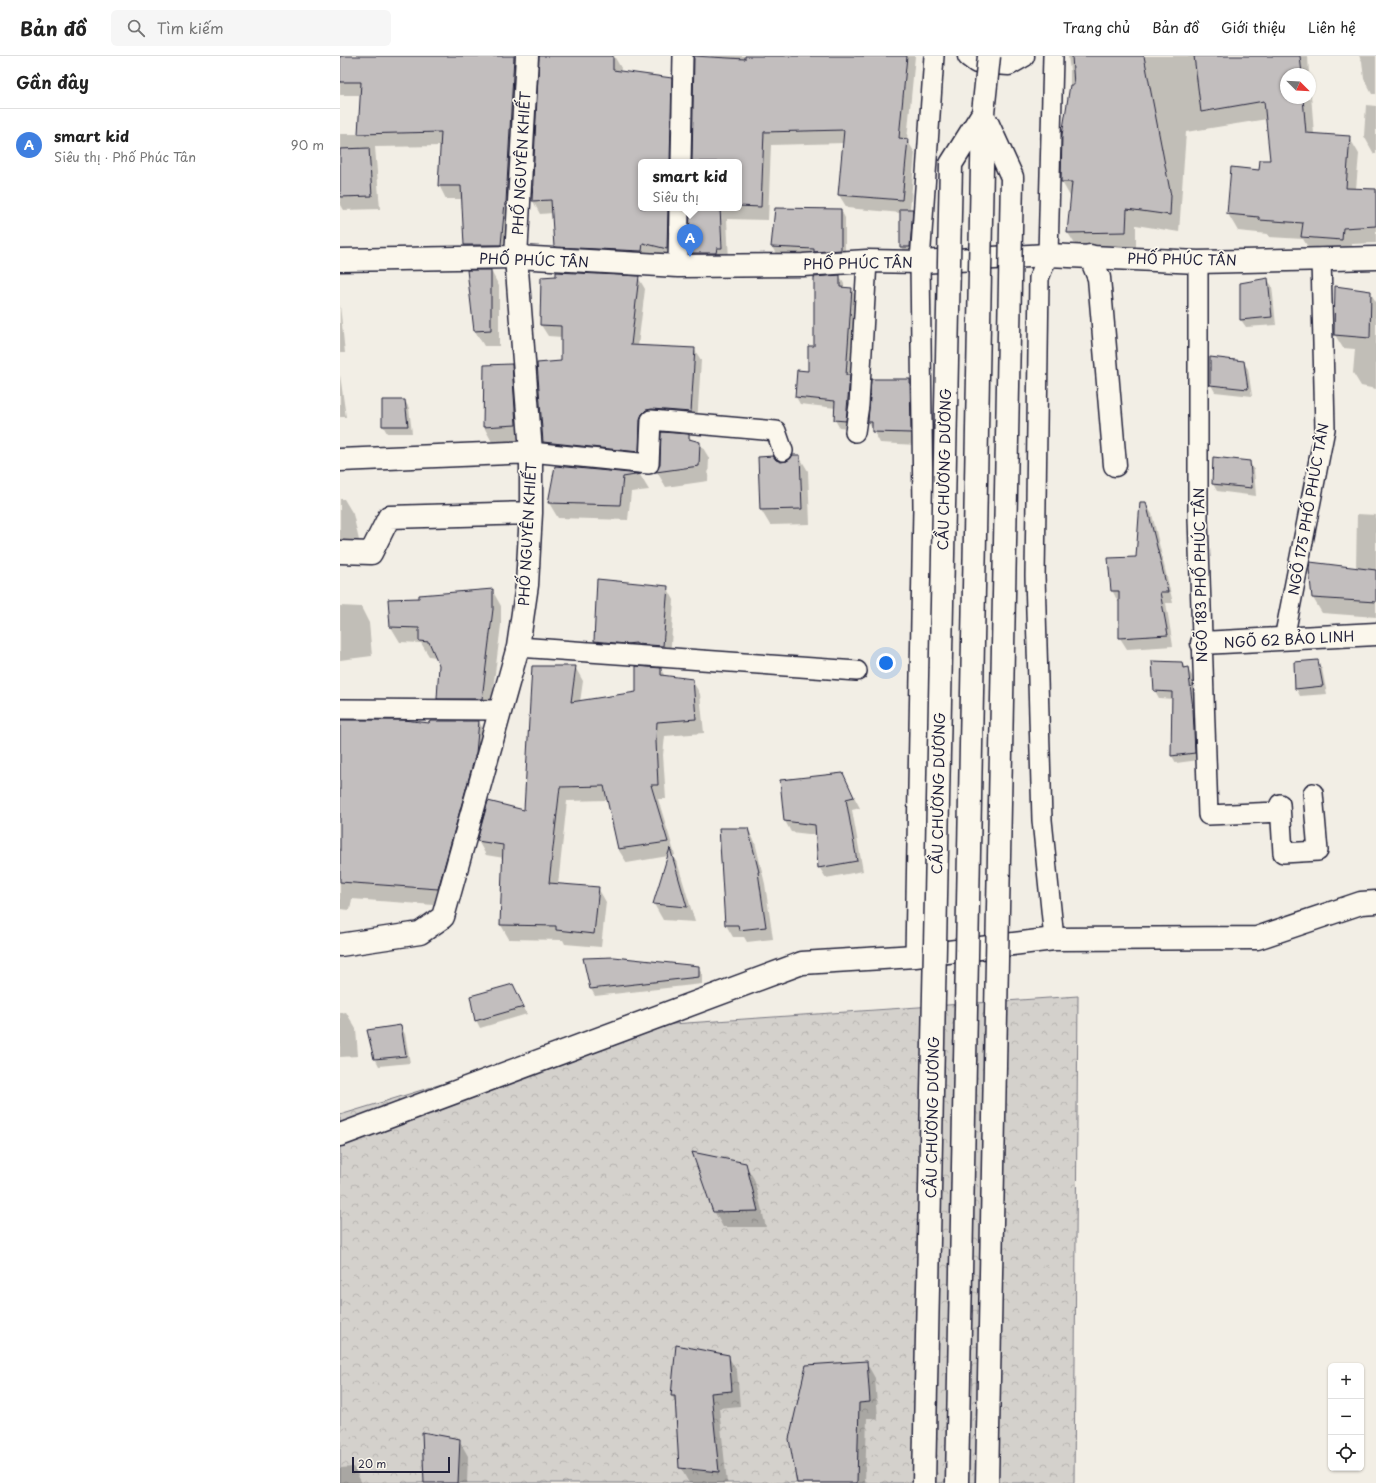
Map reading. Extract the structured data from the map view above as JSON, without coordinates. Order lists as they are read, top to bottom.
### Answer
{
  "streets": {
    "main road": [
      "PHỐ NGUYÊN KHIẾT",
      "PHỐ PHÚC TÂN",
      "CẦU CHƯƠNG DƯƠNG",
      "NGÕ 62 BẢO LINH"
    ],
    "lane": ["NGÕ 175 PHỐ PHÚC TÂN", "NGÕ 183 PHỐ PHÚC TÂN"]
  },
  "crossings": [
    ["PHỐ NGUYÊN KHIẾT", "PHỐ PHÚC TÂN"],
    ["PHỐ PHÚC TÂN", "NGÕ 175 PHỐ PHÚC TÂN"],
    ["PHỐ PHÚC TÂN", "NGÕ 183 PHỐ PHÚC TÂN"],
    ["NGÕ 175 PHỐ PHÚC TÂN", "NGÕ 62 BẢO LINH"],
    ["NGÕ 183 PHỐ PHÚC TÂN", "NGÕ 62 BẢO LINH"]
  ],
  "scale_bar": "20 m",
  "north": "bottom right",
  "page": {
    "header": "Bản đồ",
    "search": "Tìm kiếm",
    "nav": [
      "Trang chủ",
      "Bản đồ",
      "Giới thiệu",
      "Liên hệ"
    ],
    "heading": "Gần đây",
    "list": [
      {
        "mark": "A",
        "name": "smart kid",
        "note": "Siêu thị · Phố Phúc Tân",
        "value": "90 m"
      }
    ],
    "popup": ["smart kid", "Siêu thị"],
    "pins": "A",
    "map_buttons": ["+", "−"],
    "scale": "20 m"
  }
}
